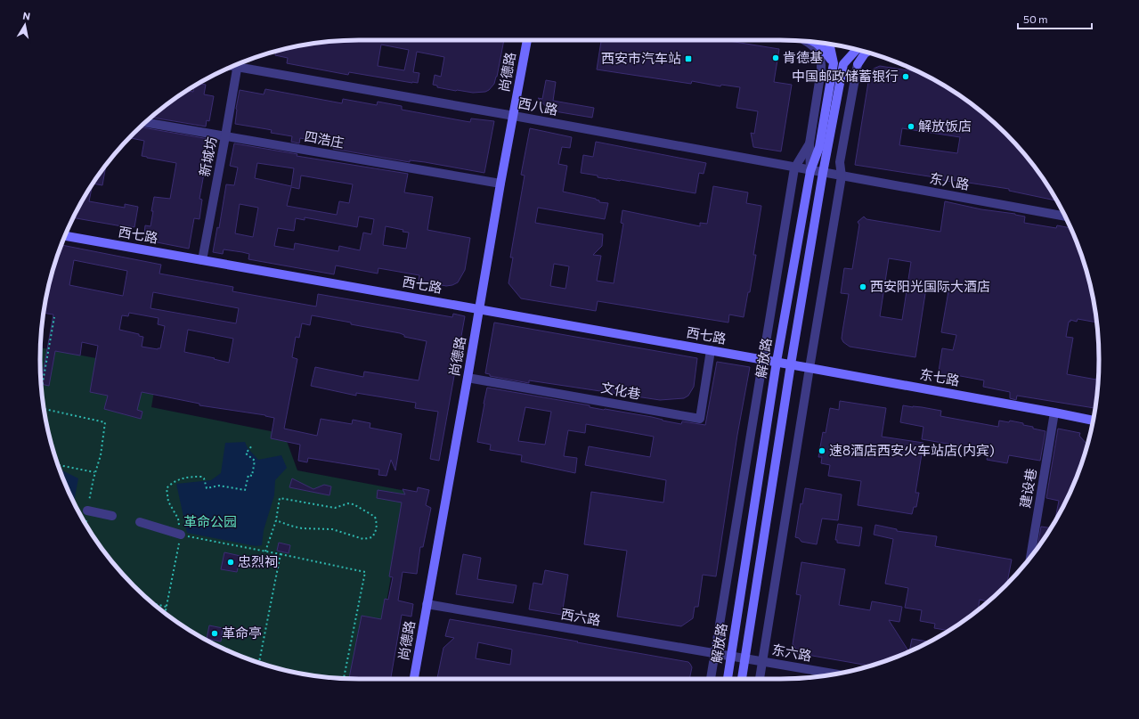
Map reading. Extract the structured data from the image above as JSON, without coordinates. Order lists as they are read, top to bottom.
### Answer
{
  "streets": {
    "street": [
      "尚德路",
      "西八路",
      "四浩庄",
      "新城坊",
      "东八路",
      "西七路",
      "解放路",
      "东七路",
      "文化巷",
      "建设巷",
      "西六路",
      "东六路"
    ]
  },
  "crossings": [
    ["尚德路", "西八路"],
    ["尚德路", "四浩庄"],
    ["尚德路", "西七路"],
    ["尚德路", "文化巷"],
    ["尚德路", "西六路"],
    ["西八路", "东八路"],
    ["西八路", "解放路"],
    ["四浩庄", "新城坊"],
    ["新城坊", "西七路"],
    ["东八路", "解放路"],
    ["西七路", "解放路"],
    ["西七路", "东七路"],
    ["西七路", "文化巷"],
    ["解放路", "东七路"],
    ["解放路", "西六路"],
    ["解放路", "东六路"],
    ["东七路", "建设巷"],
    ["西六路", "东六路"]
  ],
  "parks": ["革命公园"],
  "places": {
    "other": [
      "肯德基",
      "中国邮政储蓄银行",
      "解放饭店",
      "西安阳光国际大酒店",
      "速8酒店西安火车站店(内宾)",
      "忠烈祠",
      "革命亭"
    ],
    "transit": ["西安市汽车站"]
  },
  "scale_bar": "50 m",
  "north": "top"
}
